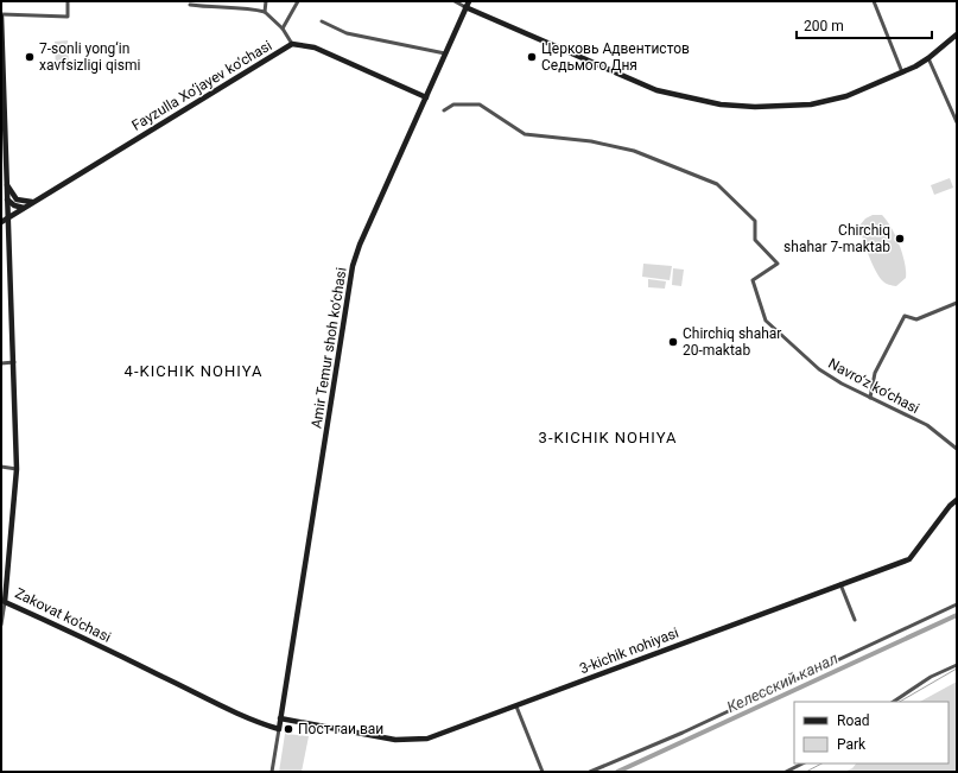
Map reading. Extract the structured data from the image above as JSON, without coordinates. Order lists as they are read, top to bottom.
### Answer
{
  "streets": {
    "main road": [
      "Fayzulla Xo‘jayev ko‘chasi",
      "Amir Temur shoh ko‘chasi",
      "Zakovat ko'chasi",
      "3-kichik nohiyasi"
    ],
    "street": ["Navro‘z ko‘chasi"]
  },
  "crossings": [
    ["Fayzulla Xo‘jayev ko‘chasi", "Amir Temur shoh ko‘chasi"],
    ["Fayzulla Xo‘jayev ko‘chasi", "Zakovat ko'chasi"],
    ["Amir Temur shoh ko‘chasi", "Zakovat ko'chasi"],
    ["Amir Temur shoh ko‘chasi", "3-kichik nohiyasi"]
  ],
  "districts": ["4-KICHIK NOHIYA", "3-KICHIK NOHIYA"],
  "water": ["Келесский канал"],
  "places": [
    "7-sonli yong‘in xavfsizligi qismi",
    "Церковь Адвентистов Седьмого Дня",
    "Chirchiq shahar 7-maktab",
    "Chirchiq shahar 20-maktab",
    "Пост гаи ваи"
  ],
  "legend": ["Road", "Park"],
  "scale_bar": "200 m"
}
